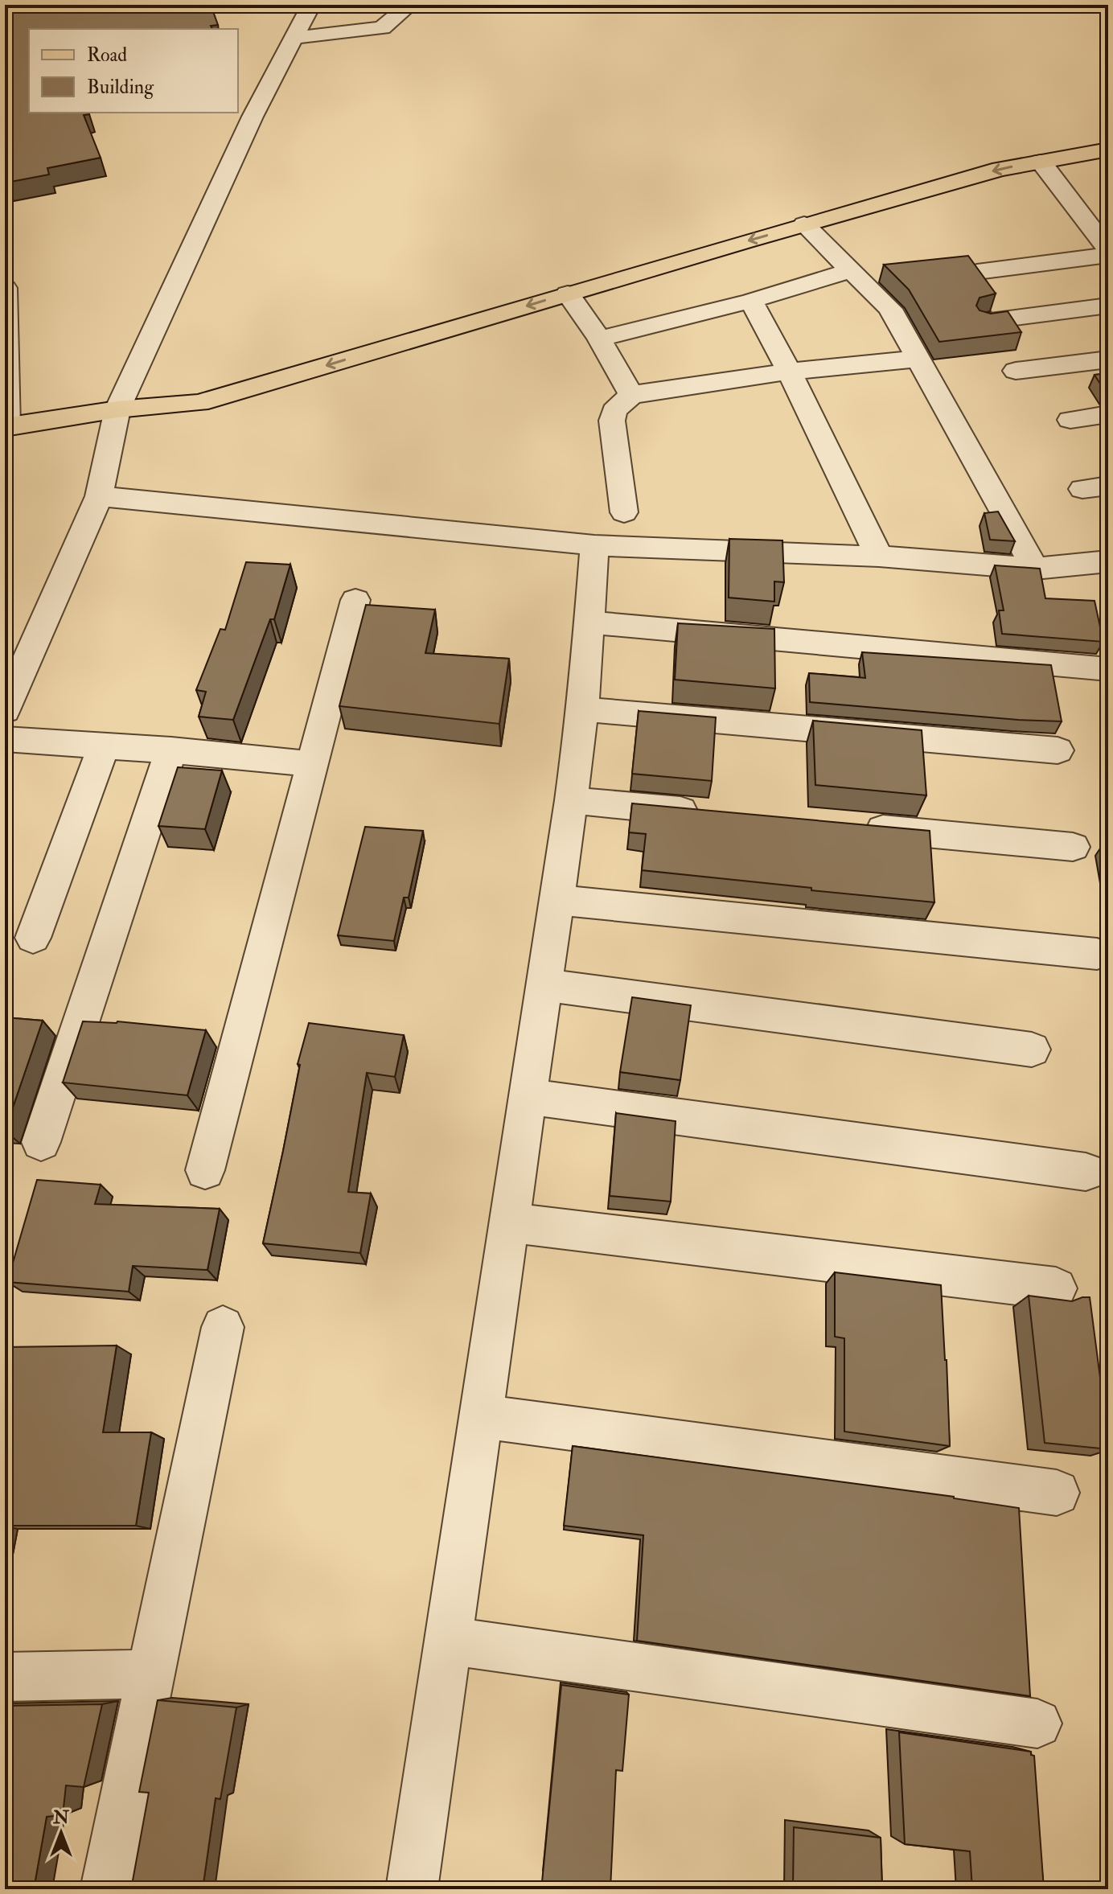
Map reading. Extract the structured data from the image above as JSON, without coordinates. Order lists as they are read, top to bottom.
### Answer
{
  "legend": ["Road", "Building"],
  "north": "top"
}
